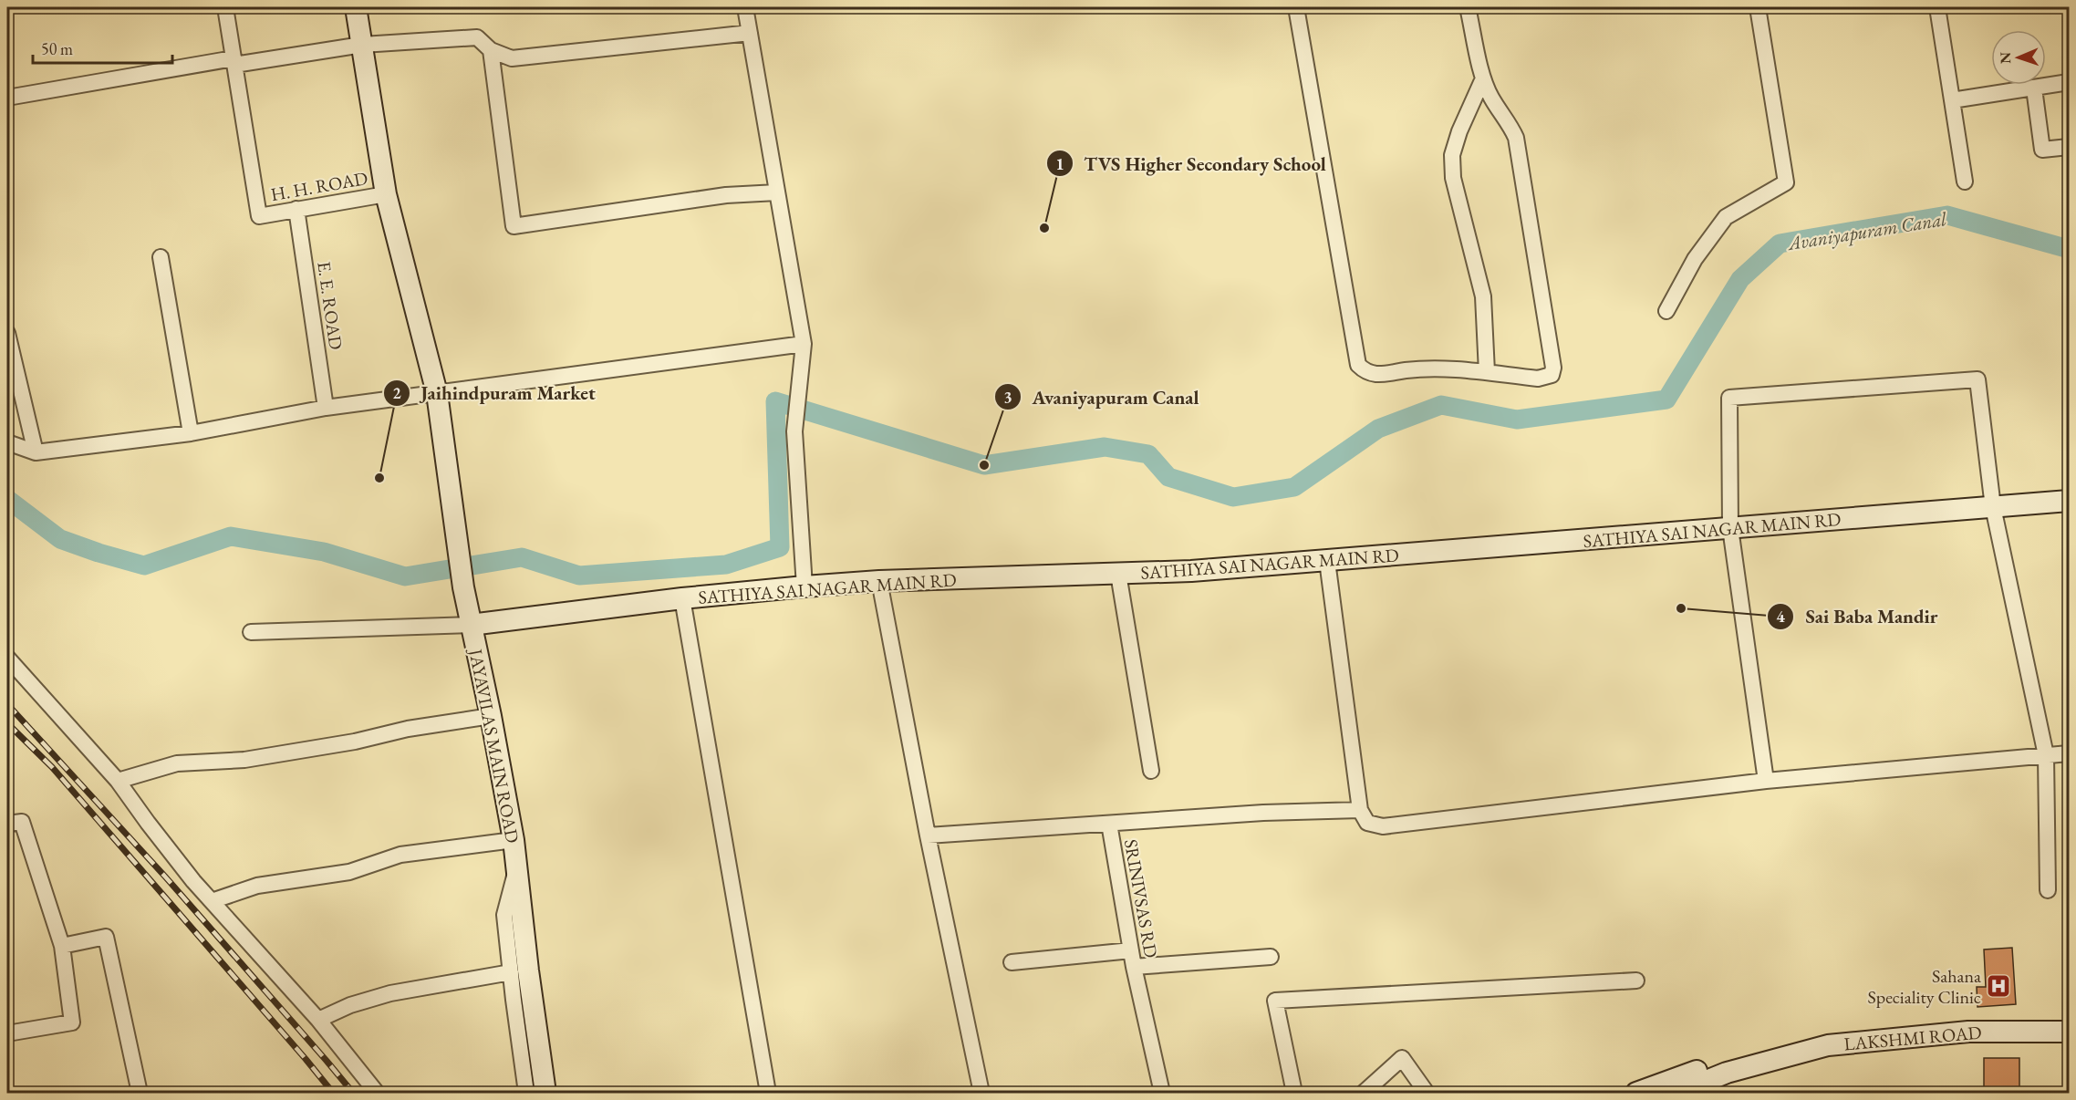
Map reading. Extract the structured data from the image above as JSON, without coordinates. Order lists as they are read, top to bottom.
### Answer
{
  "streets": {
    "street": [
      "H. H. ROAD",
      "E. E. ROAD",
      "SATHIYA SAI NAGAR MAIN RD",
      "JAYAVILAS MAIN ROAD",
      "SRINIVSAS RD",
      "LAKSHMI ROAD"
    ]
  },
  "crossings": [
    ["H. H. ROAD", "E. E. ROAD"],
    ["H. H. ROAD", "JAYAVILAS MAIN ROAD"],
    ["SATHIYA SAI NAGAR MAIN RD", "JAYAVILAS MAIN ROAD"]
  ],
  "water": ["Avaniyapuram Canal"],
  "places": {
    "other": [
      "TVS Higher Secondary School",
      "Avaniyapuram Canal",
      "Jaihindpuram Market",
      "Sai Baba Mandir"
    ],
    "hospital": ["Sahana Speciality Clinic"]
  },
  "scale_bar": "50 m",
  "north": "left"
}
